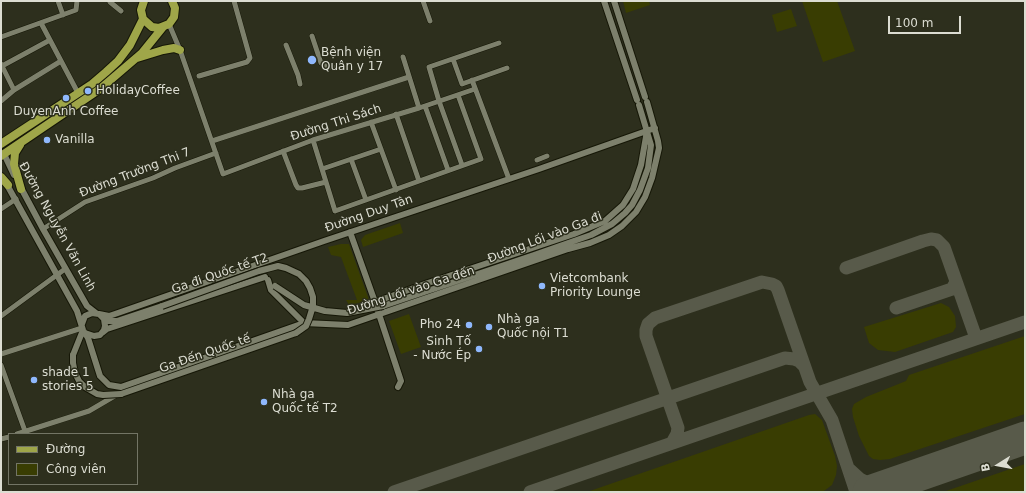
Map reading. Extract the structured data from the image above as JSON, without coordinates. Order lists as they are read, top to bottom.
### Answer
{
  "streets": {
    "street": [
      "Đường Thi Sách",
      "Đường Trường Thi 7",
      "Đường Duy Tân",
      "Đường Nguyễn Văn Linh",
      "Đường Lối vào Ga đi",
      "Ga đi Quốc tế T2",
      "Đường Lối vào Ga đến",
      "Ga Đến Quốc tế"
    ]
  },
  "crossings": [
    ["Đường Thi Sách", "Đường Trường Thi 7"],
    ["Đường Trường Thi 7", "Đường Nguyễn Văn Linh"],
    ["Đường Duy Tân", "Đường Nguyễn Văn Linh"],
    ["Đường Duy Tân", "Đường Lối vào Ga đi"],
    ["Đường Duy Tân", "Ga đi Quốc tế T2"],
    ["Đường Duy Tân", "Đường Lối vào Ga đến"],
    ["Đường Duy Tân", "Ga Đến Quốc tế"],
    ["Đường Nguyễn Văn Linh", "Ga đi Quốc tế T2"],
    ["Đường Nguyễn Văn Linh", "Đường Lối vào Ga đến"],
    ["Đường Nguyễn Văn Linh", "Ga Đến Quốc tế"],
    ["Ga đi Quốc tế T2", "Đường Lối vào Ga đến"],
    ["Ga đi Quốc tế T2", "Ga Đến Quốc tế"],
    ["Đường Lối vào Ga đến", "Ga Đến Quốc tế"]
  ],
  "places": [
    "Bệnh viện Quân y 17",
    "HolidayCoffee",
    "DuyenAnh Coffee",
    "Vanilla",
    "Vietcombank Priority Lounge",
    "Pho 24",
    "Nhà ga Quốc nội T1",
    "Sinh Tố - Nước Ép",
    "shade 1 stories 5",
    "Nhà ga Quốc tế T2"
  ],
  "legend": ["Đường", "Công viên"],
  "scale_bar": "100 m",
  "north": "left"
}
